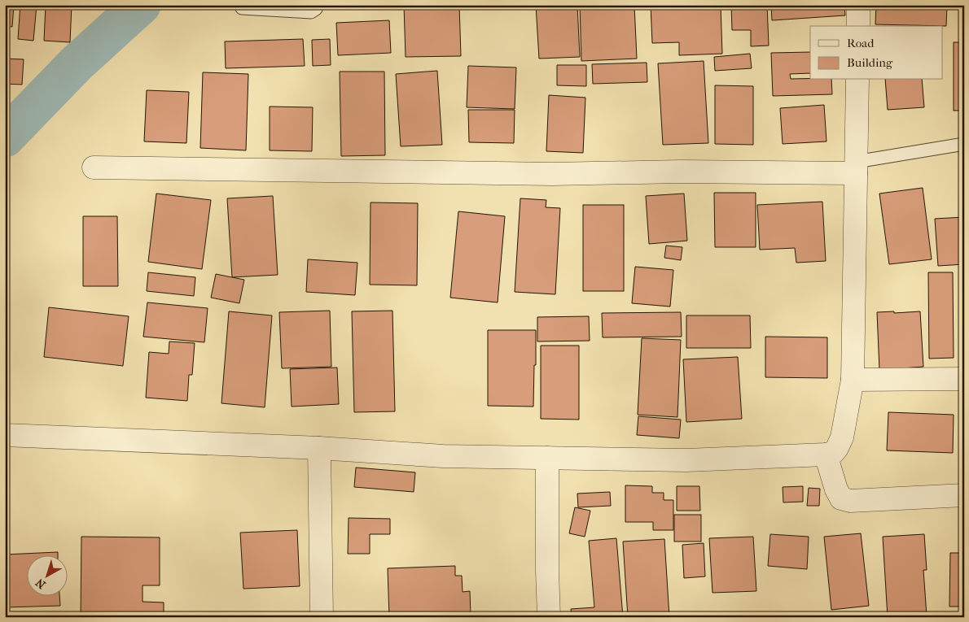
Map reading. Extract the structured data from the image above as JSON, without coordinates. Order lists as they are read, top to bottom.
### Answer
{
  "legend": ["Road", "Building"],
  "north": "bottom left"
}
